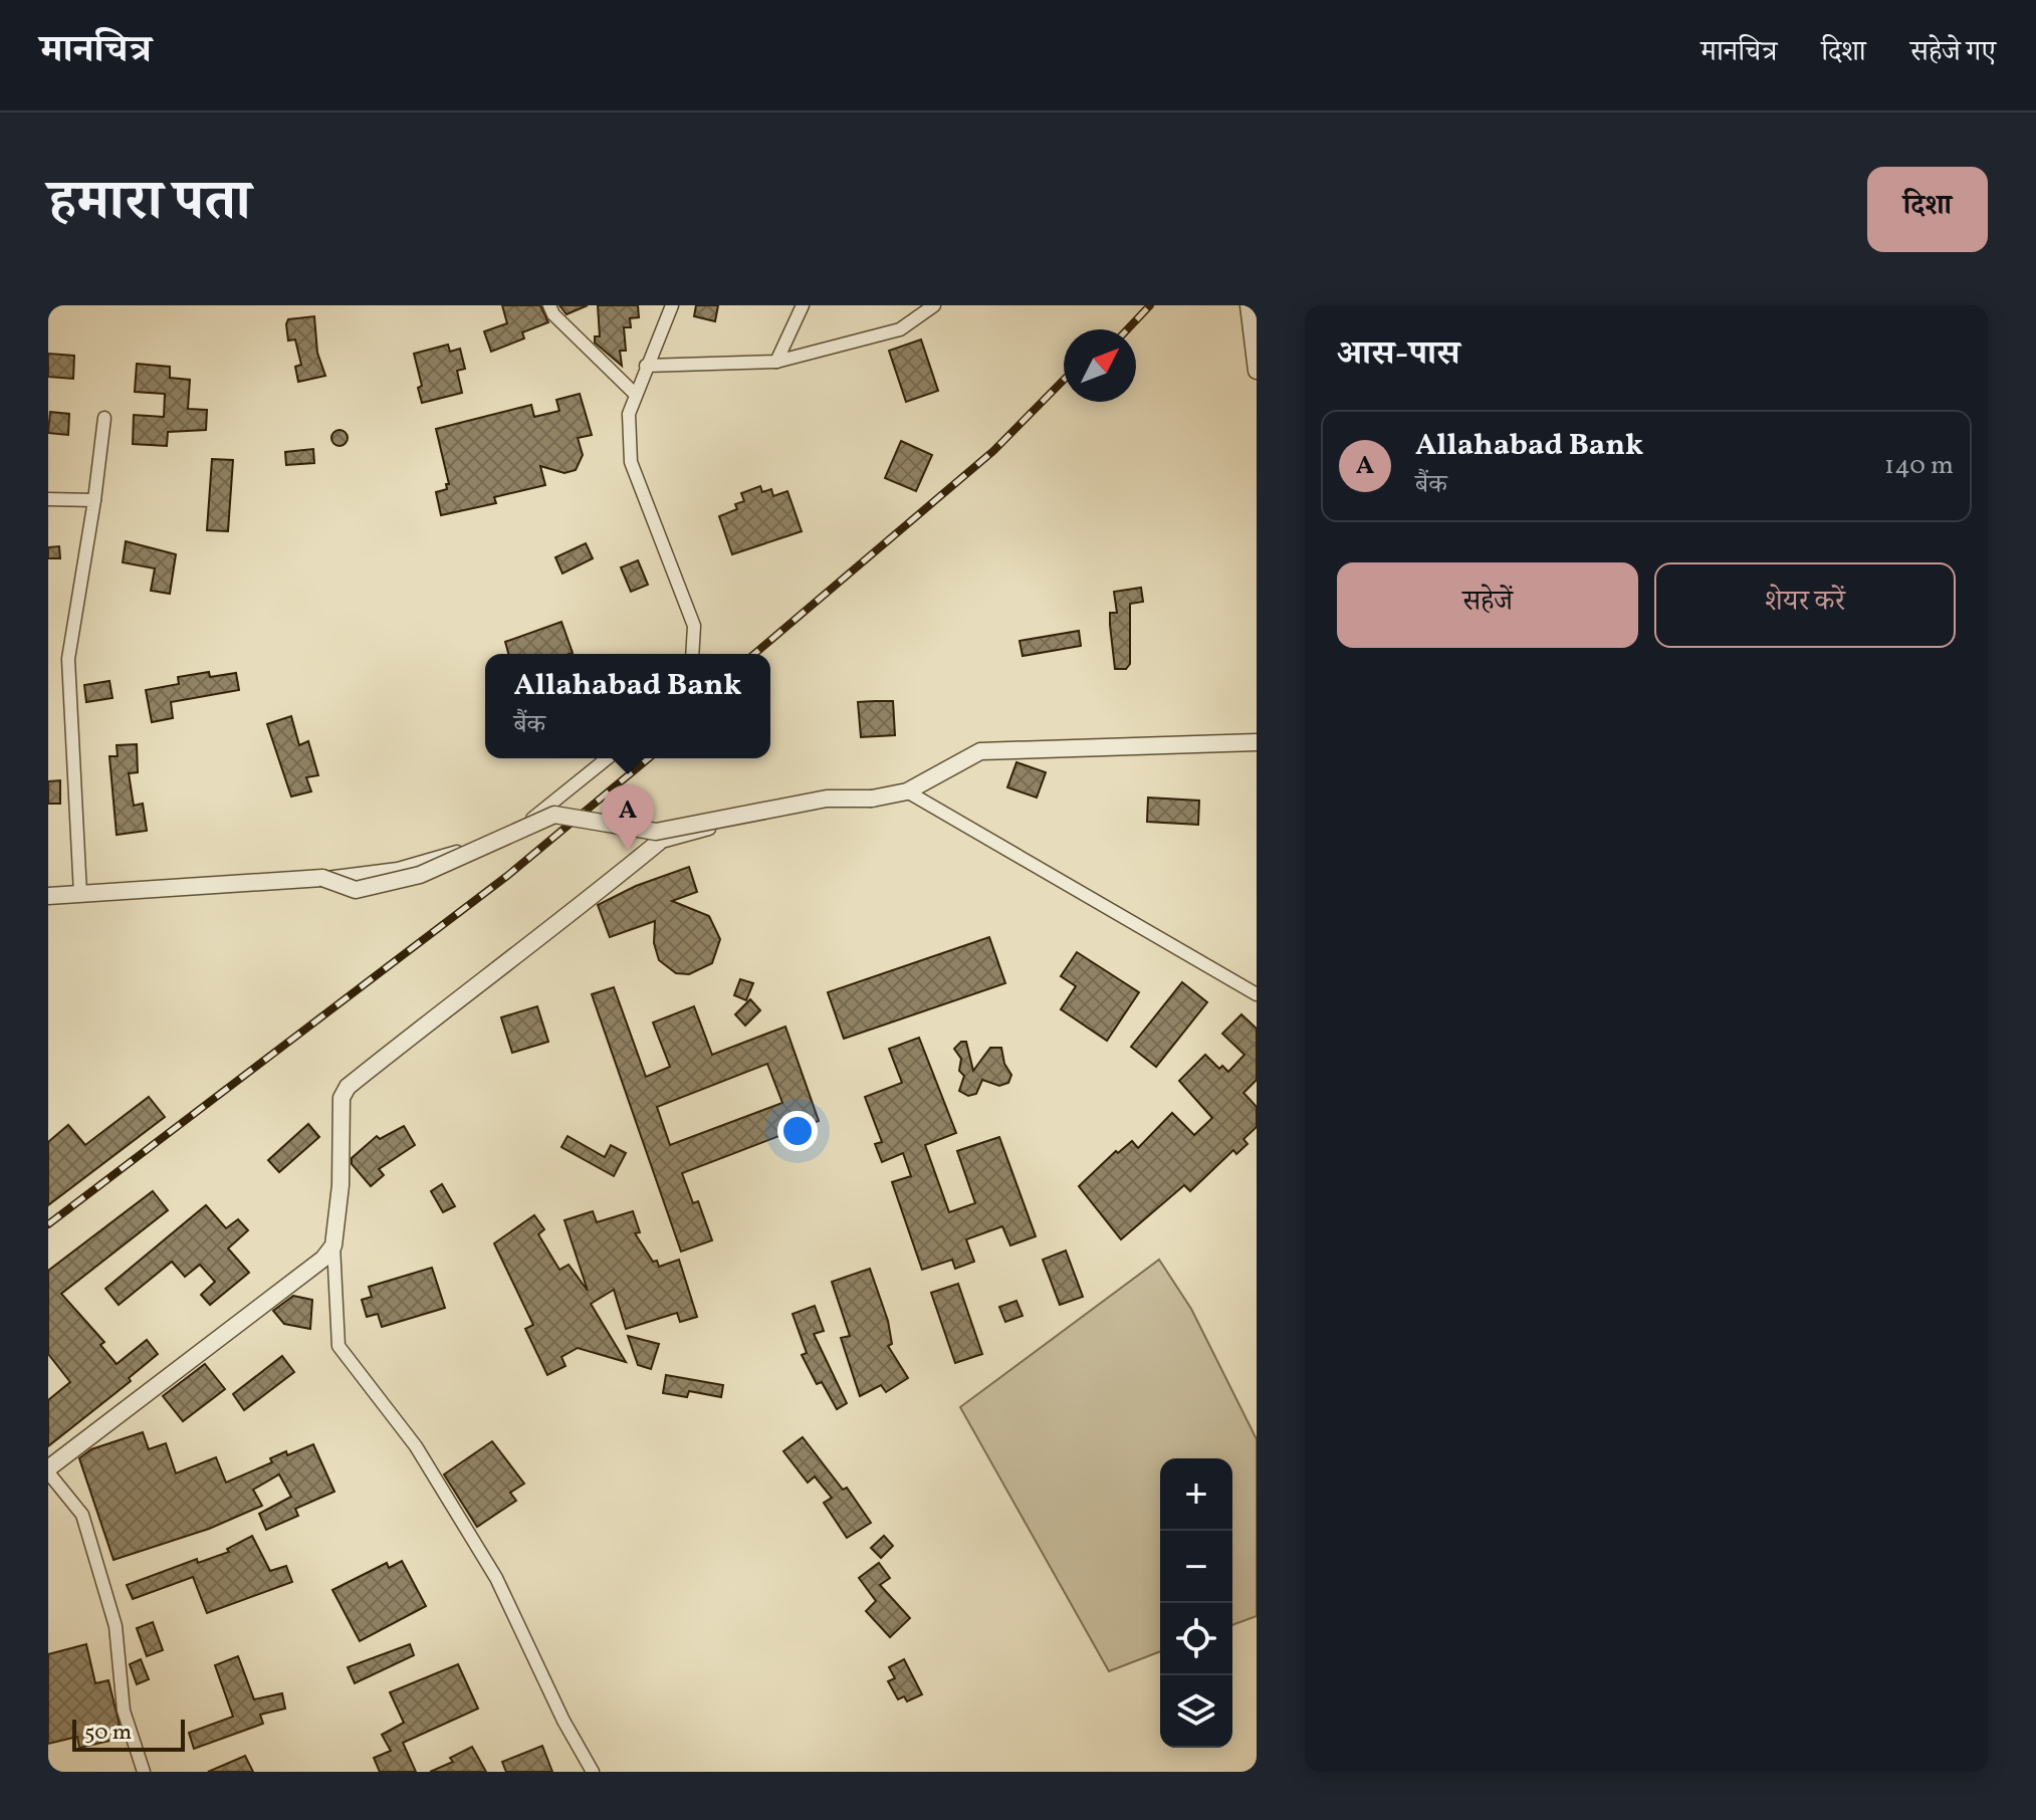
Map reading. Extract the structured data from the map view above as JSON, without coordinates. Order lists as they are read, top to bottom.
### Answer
{
  "scale_bar": "50 m",
  "north": "top right",
  "page": {
    "header": "मानचित्र",
    "nav": ["मानचित्र", "दिशा", "सहेजे गए"],
    "title": "हमारा पता",
    "buttons": [
      "दिशा",
      ["सहेजें", "शेयर करें"]
    ],
    "heading": "आस-पास",
    "list": [
      {
        "mark": "A",
        "name": "Allahabad Bank",
        "note": "बैंक",
        "value": "140 m"
      }
    ],
    "popup": ["Allahabad Bank", "बैंक"],
    "pins": "A",
    "map_buttons": ["+", "−"],
    "scale": "50 m"
  }
}
